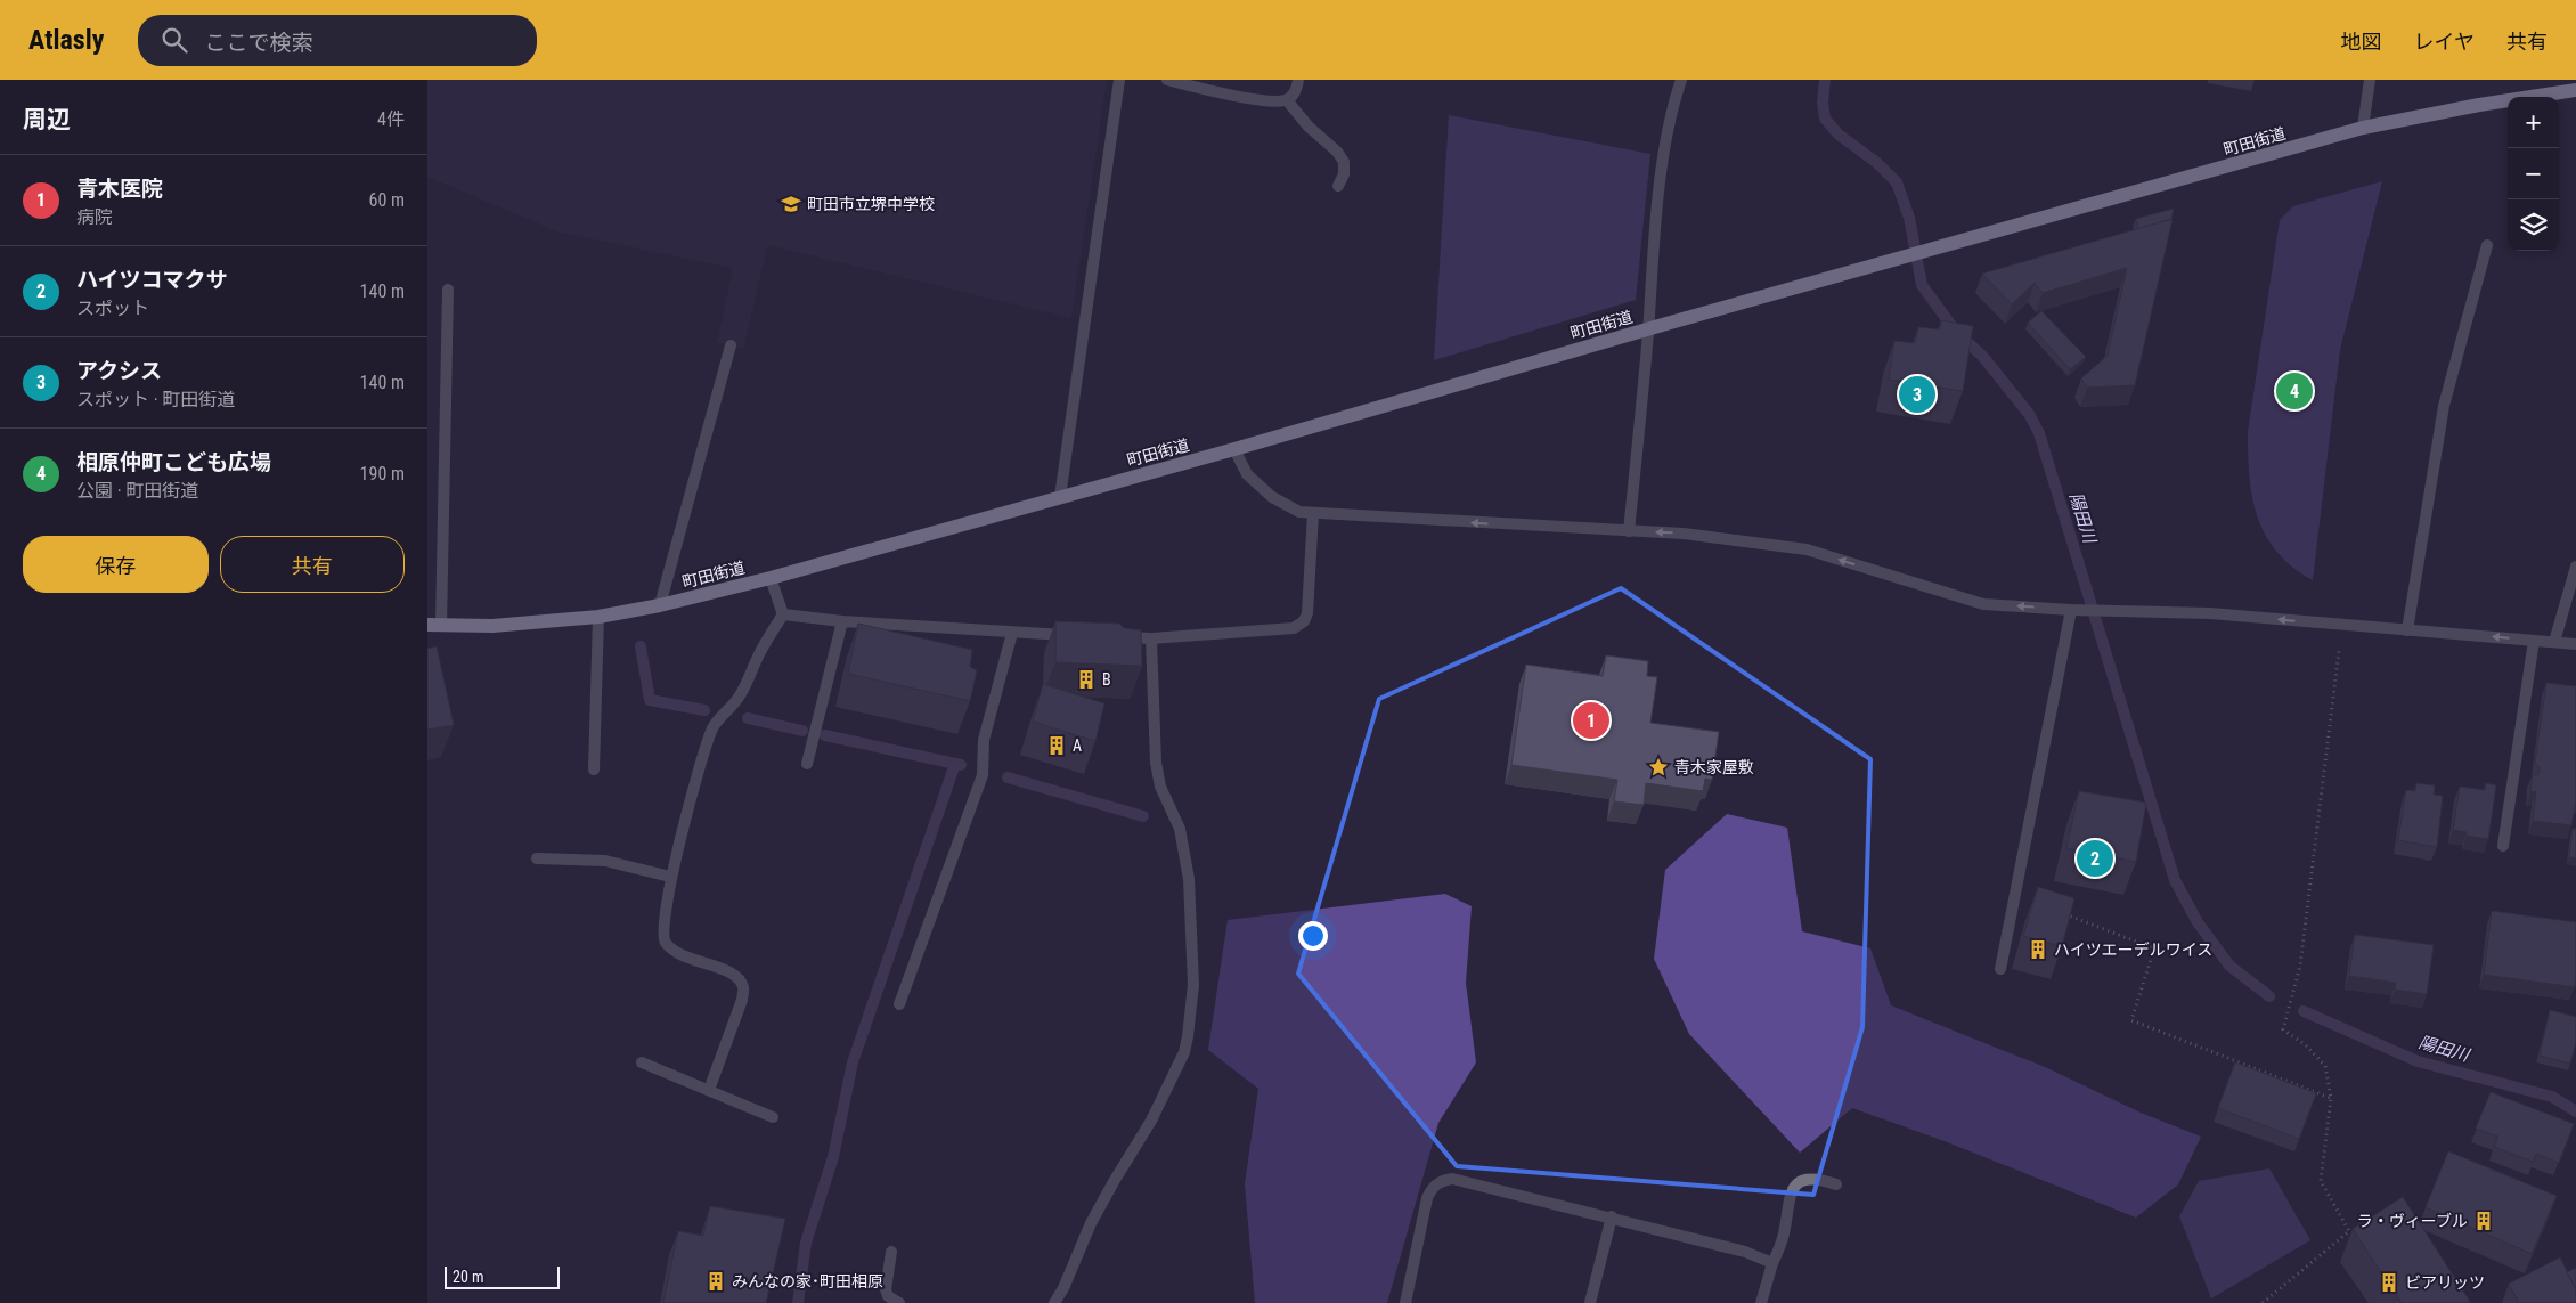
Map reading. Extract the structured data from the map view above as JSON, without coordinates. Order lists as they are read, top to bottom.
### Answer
{
  "streets": {
    "main road": ["町田街道"]
  },
  "water": ["陽田川"],
  "places": {
    "school or university": ["町田市立堺中学校"],
    "building": [
      "B",
      "A",
      "ハイツエーデルワイス",
      "ラ・ヴィーブル",
      "みんなの家･町田相原",
      "ビアリッツ"
    ],
    "place": ["青木家屋敷"]
  },
  "scale_bar": "20 m",
  "page": {
    "header": "Atlasly",
    "search": "ここで検索",
    "nav": ["地図", "レイヤ", "共有"],
    "heading": ["周辺", "4件"],
    "map_buttons": ["+", "−"],
    "list": [
      {
        "mark": "1",
        "name": "青木医院",
        "note": "病院",
        "value": "60 m"
      },
      {
        "mark": "2",
        "name": "ハイツコマクサ",
        "note": "スポット",
        "value": "140 m"
      },
      {
        "mark": "3",
        "name": "アクシス",
        "note": "スポット · 町田街道",
        "value": "140 m"
      },
      {
        "mark": "4",
        "name": "相原仲町こども広場",
        "note": "公園 · 町田街道",
        "value": "190 m"
      }
    ],
    "pins": [
      "4",
      "3",
      "1",
      "2"
    ],
    "buttons": ["保存", "共有"],
    "scale": "20 m"
  }
}
